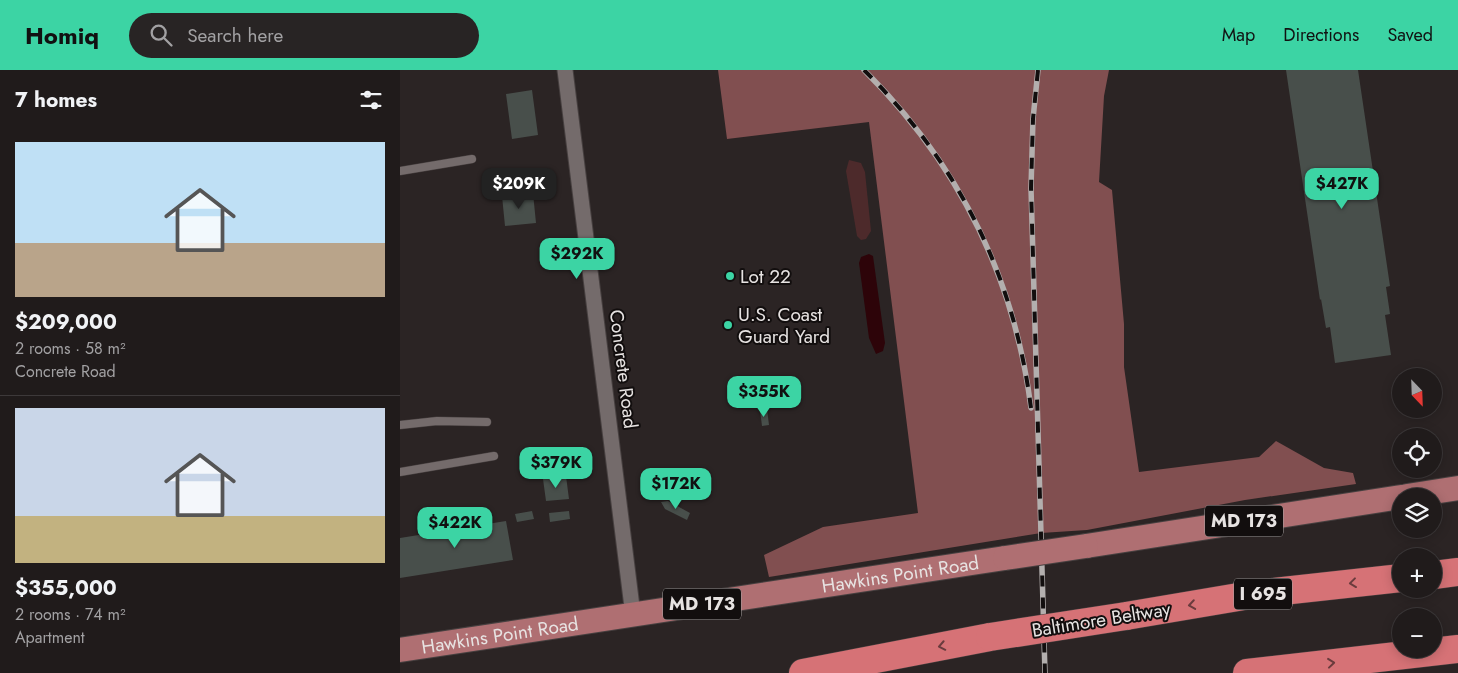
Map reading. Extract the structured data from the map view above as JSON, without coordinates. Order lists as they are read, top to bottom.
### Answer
{
  "streets": {
    "highway": ["I 695", "Baltimore Beltway"],
    "main road": ["MD 173", "Hawkins Point Road"],
    "street": ["Concrete Road"]
  },
  "crossings": [
    ["Concrete Road", "Hawkins Point Road"]
  ],
  "one_way": ["Baltimore Beltway"],
  "places": ["Lot 22", "U.S. Coast Guard Yard"],
  "north": "bottom right",
  "page": {
    "header": "Homiq",
    "search": "Search here",
    "nav": ["Map", "Directions", "Saved"],
    "heading": "7 homes",
    "list": [
      {
        "name": "$209,000",
        "note": "2 rooms · 58 m² · Concrete Road"
      },
      {
        "name": "$355,000",
        "note": "2 rooms · 74 m² · Apartment"
      }
    ],
    "price": [
      "$209K",
      "$427K",
      "$292K",
      "$355K",
      "$379K",
      "$172K",
      "$422K"
    ],
    "map_buttons": ["+", "−"]
  }
}
